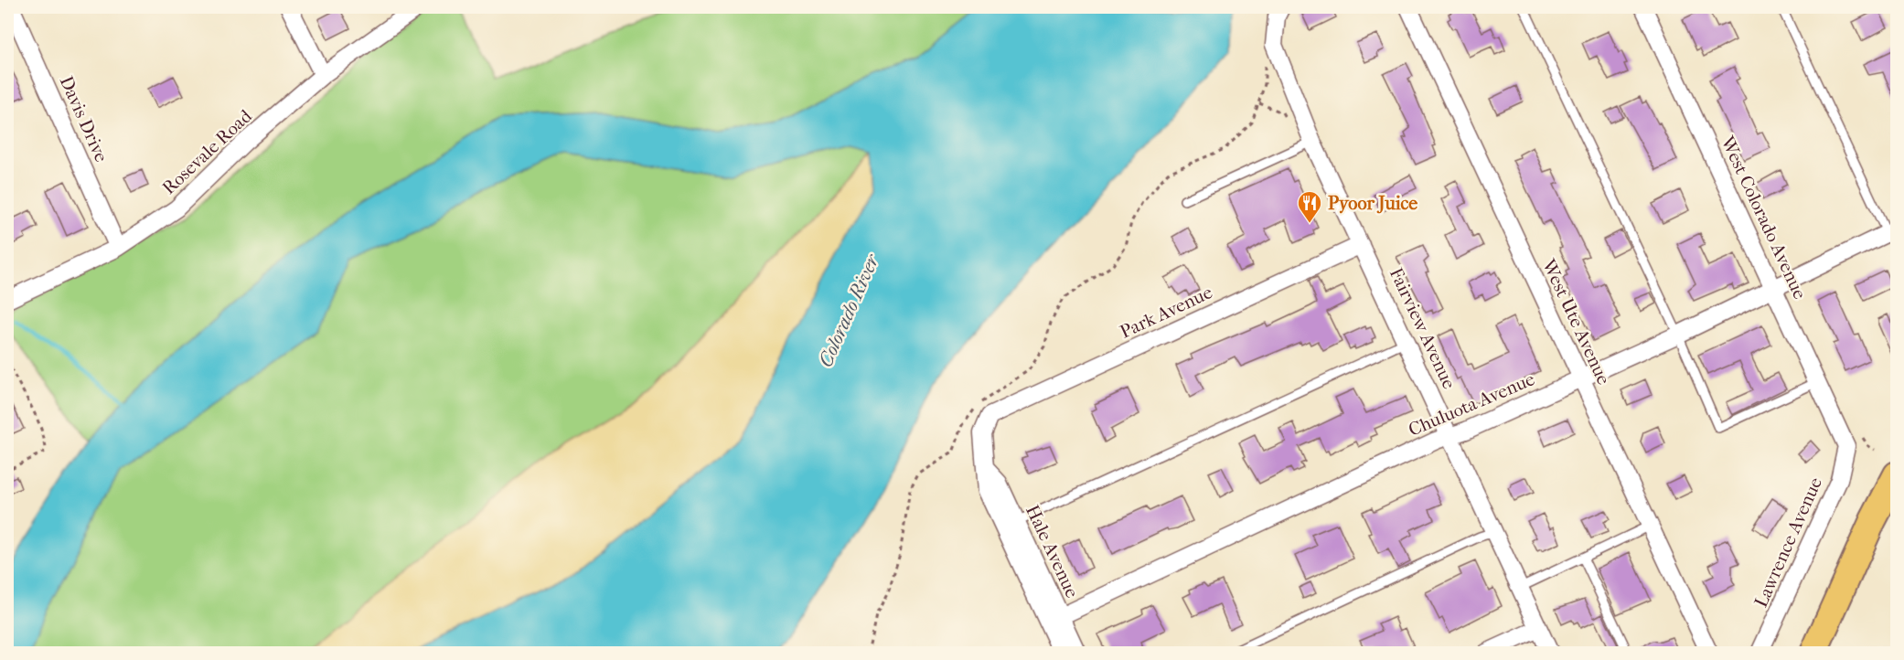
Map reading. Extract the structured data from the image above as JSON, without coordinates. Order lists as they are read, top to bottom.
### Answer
{
  "streets": {
    "street": [
      "Davis Drive",
      "Rosevale Road",
      "West Colorado Avenue",
      "Park Avenue",
      "West Ute Avenue",
      "Fairview Avenue",
      "Chuluota Avenue",
      "Lawrence Avenue",
      "Hale Avenue"
    ]
  },
  "crossings": [
    ["Davis Drive", "Rosevale Road"],
    ["West Colorado Avenue", "Chuluota Avenue"],
    ["West Colorado Avenue", "Lawrence Avenue"],
    ["Park Avenue", "Fairview Avenue"],
    ["Park Avenue", "Hale Avenue"],
    ["West Ute Avenue", "Chuluota Avenue"],
    ["Fairview Avenue", "Chuluota Avenue"],
    ["Chuluota Avenue", "Hale Avenue"]
  ],
  "water": ["Colorado River"],
  "places": {
    "restaurant": ["Pyoor Juice"]
  }
}
